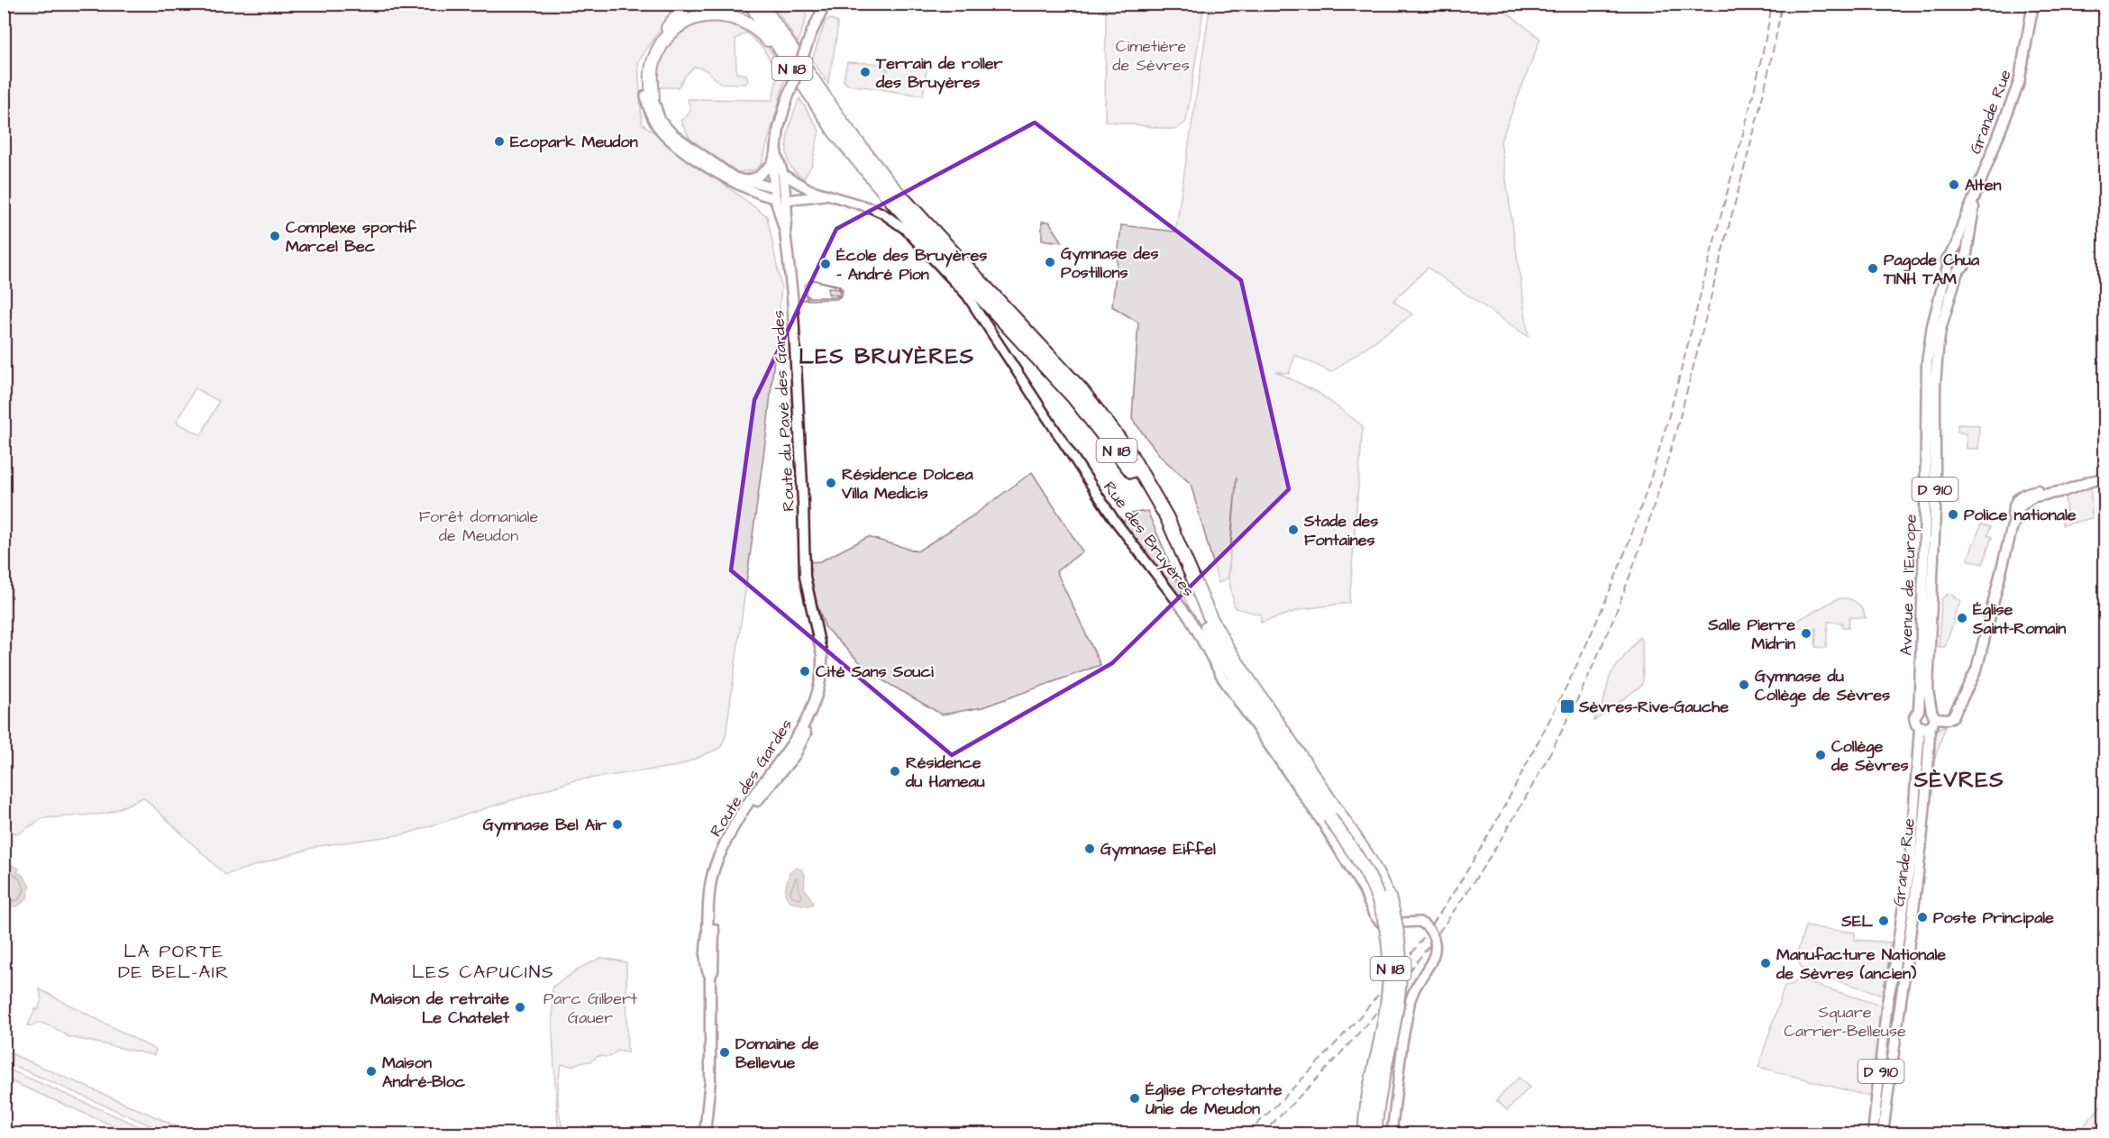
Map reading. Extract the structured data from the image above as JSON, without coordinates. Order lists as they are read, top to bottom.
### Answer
{
  "streets": {
    "highway": ["N 118"],
    "main road": [
      "Grande Rue",
      "Route du Pavé des Gardes",
      "D 910",
      "Avenue de l'Europe",
      "Route des Gardes"
    ],
    "street": ["Rue des Bruyères"]
  },
  "crossings": [
    ["Grande Rue", "D 910"],
    ["Grande Rue", "Avenue de l'Europe"],
    ["Route du Pavé des Gardes", "Rue des Bruyères"],
    ["Route du Pavé des Gardes", "Route des Gardes"],
    ["D 910", "Avenue de l'Europe"]
  ],
  "districts": [
    "LES BRUYÈRES",
    "SÈVRES",
    "LA PORTE DE BEL-AIR",
    "LES CAPUCINS"
  ],
  "parks": [
    "Cimetière de Sèvres",
    "Forêt domaniale de Meudon",
    "Parc Gilbert Gauer",
    "Square Carrier-Belleuse"
  ],
  "places": {
    "other": [
      "Terrain de roller des Bruyères",
      "Ecopark Meudon",
      "Alten",
      "Complexe sportif Marcel Bec",
      "Gymnase des Postillons",
      "École des Bruyères - André Pion",
      "Pagode Chua TINH TAM",
      "Résidence Dolcea Villa Medicis",
      "Police nationale",
      "Stade des Fontaines",
      "Église Saint-Romain",
      "Salle Pierre Midrin",
      "Cité Sans Souci",
      "Gymnase du Collège de Sèvres",
      "Collège de Sèvres",
      "Résidence du Hameau",
      "Gymnase Bel Air",
      "Gymnase Eiffel",
      "Poste Principale",
      "SEL",
      "Manufacture Nationale de Sèvres (ancien)",
      "Maison de retraite Le Chatelet",
      "Domaine de Bellevue",
      "Maison André-Bloc",
      "Église Protestante Unie de Meudon"
    ],
    "transit": ["Sèvres-Rive-Gauche"]
  }
}
